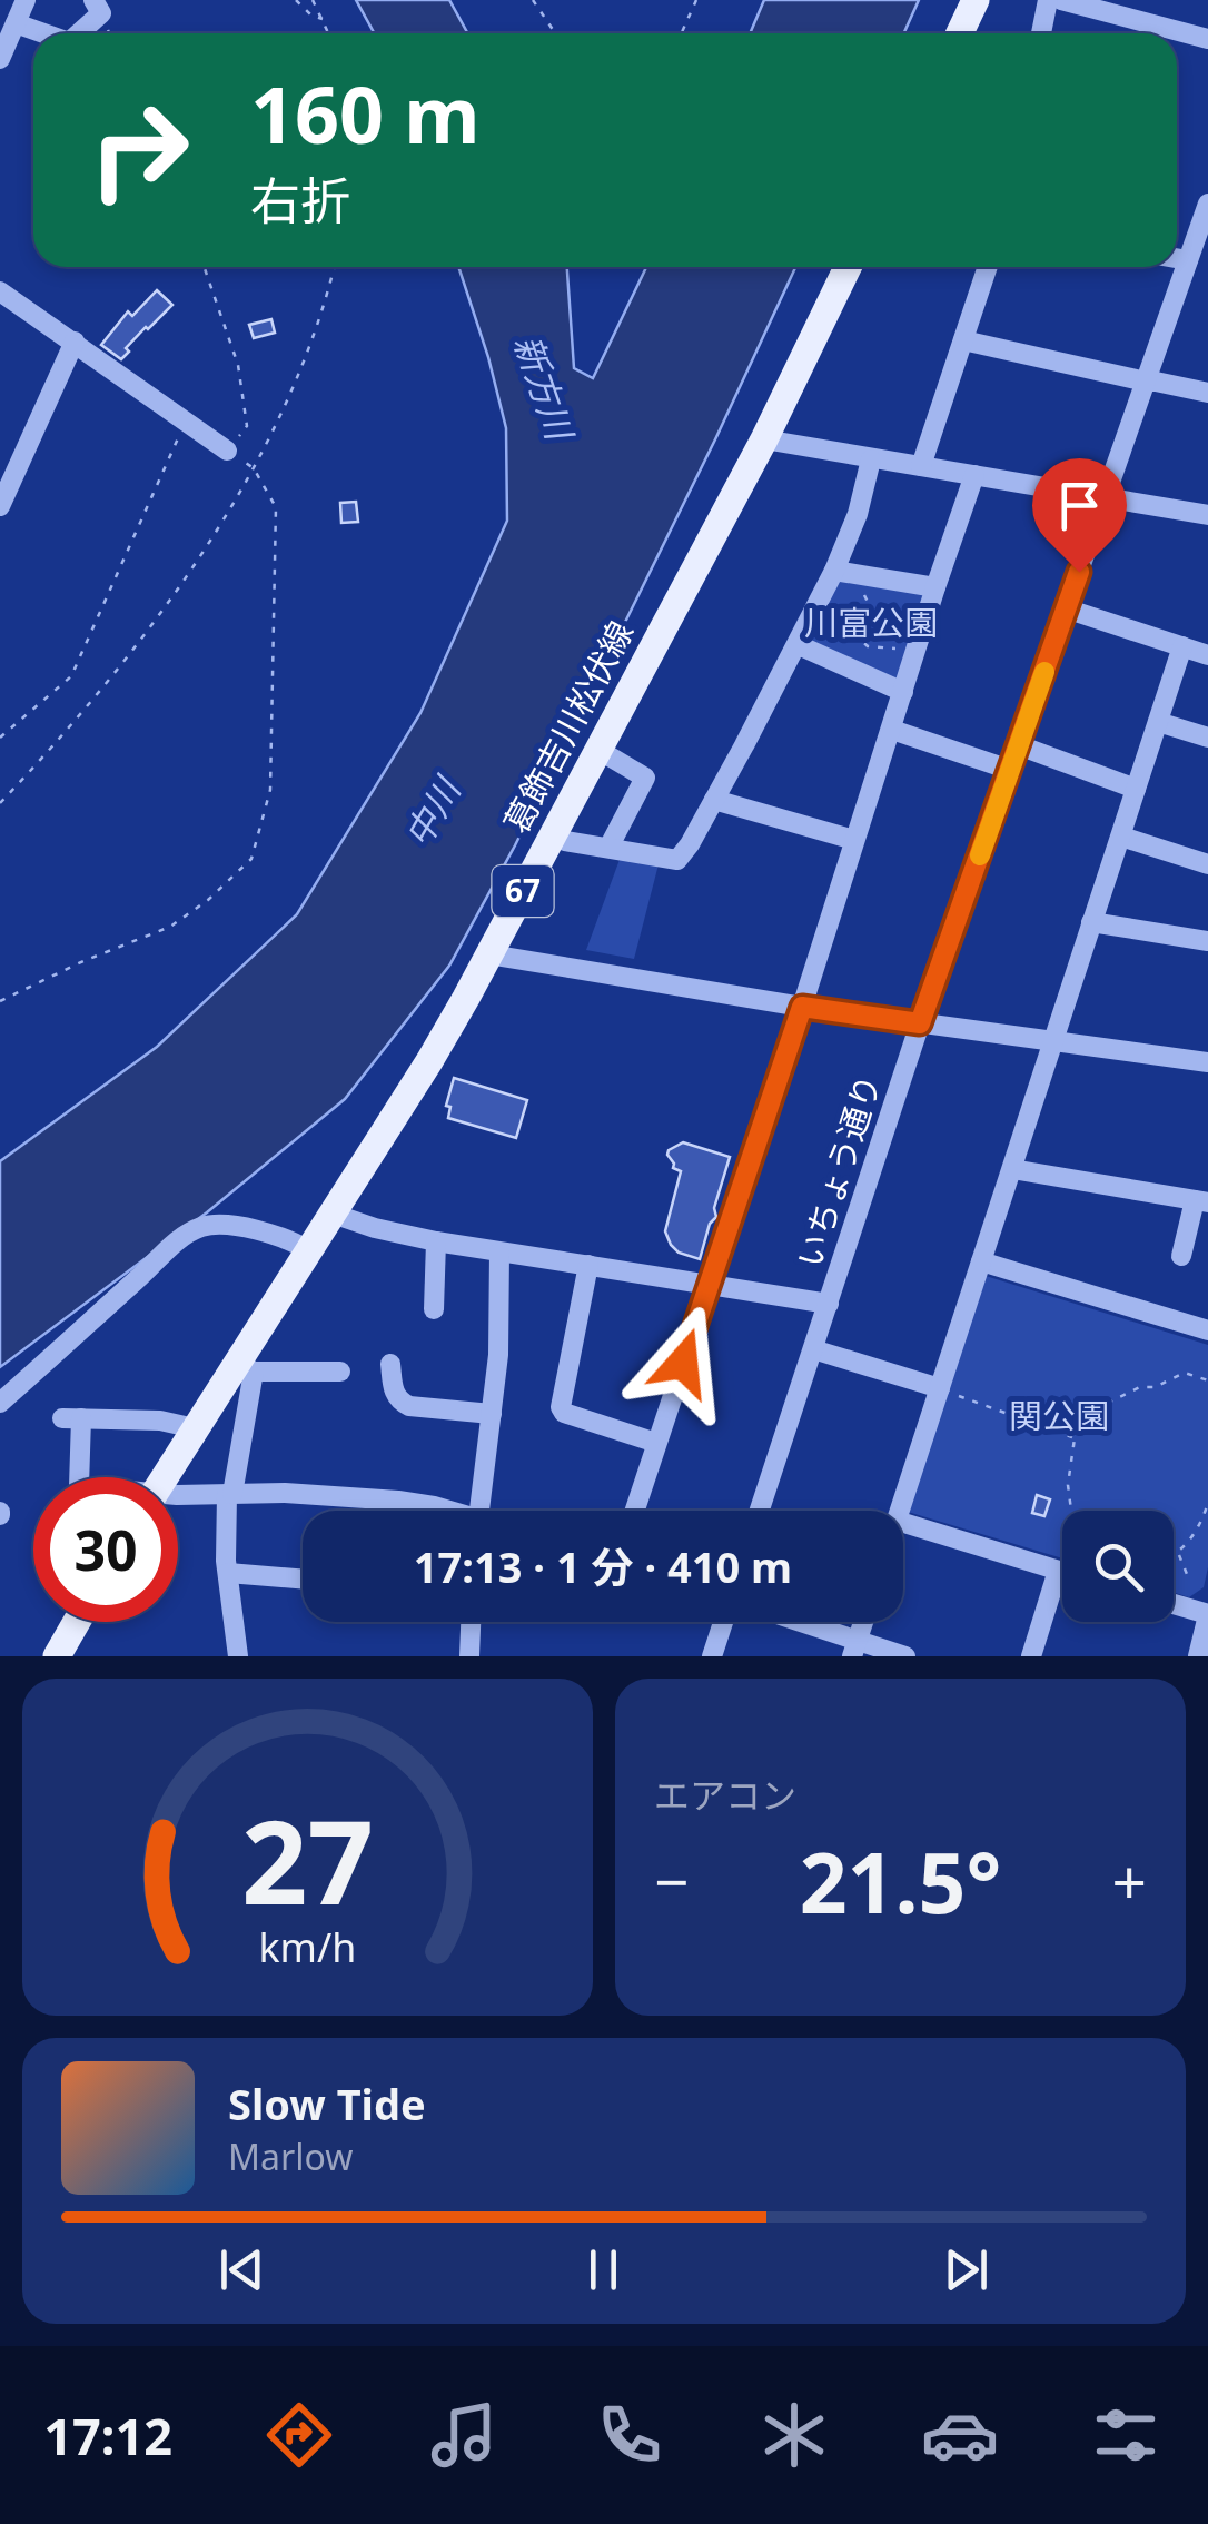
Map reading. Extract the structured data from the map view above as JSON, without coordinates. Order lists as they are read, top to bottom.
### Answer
{
  "streets": {
    "main road": ["葛飾吉川松伏線", "67"],
    "street": ["いちょう通り"]
  },
  "water": ["新方川", "中川"],
  "parks": ["川富公園", "関公園"],
  "page": {
    "turn": ["160 m", "右折"],
    "limit": "30",
    "trip": "17:13 · 1 分 · 410 m",
    "tile": "エアコン",
    "heat": ["−", "21.5°", "+"],
    "song": ["Slow Tide", "Marlow"],
    "tabs": "17:12",
    "gauge": ["27", "km/h"]
  }
}
